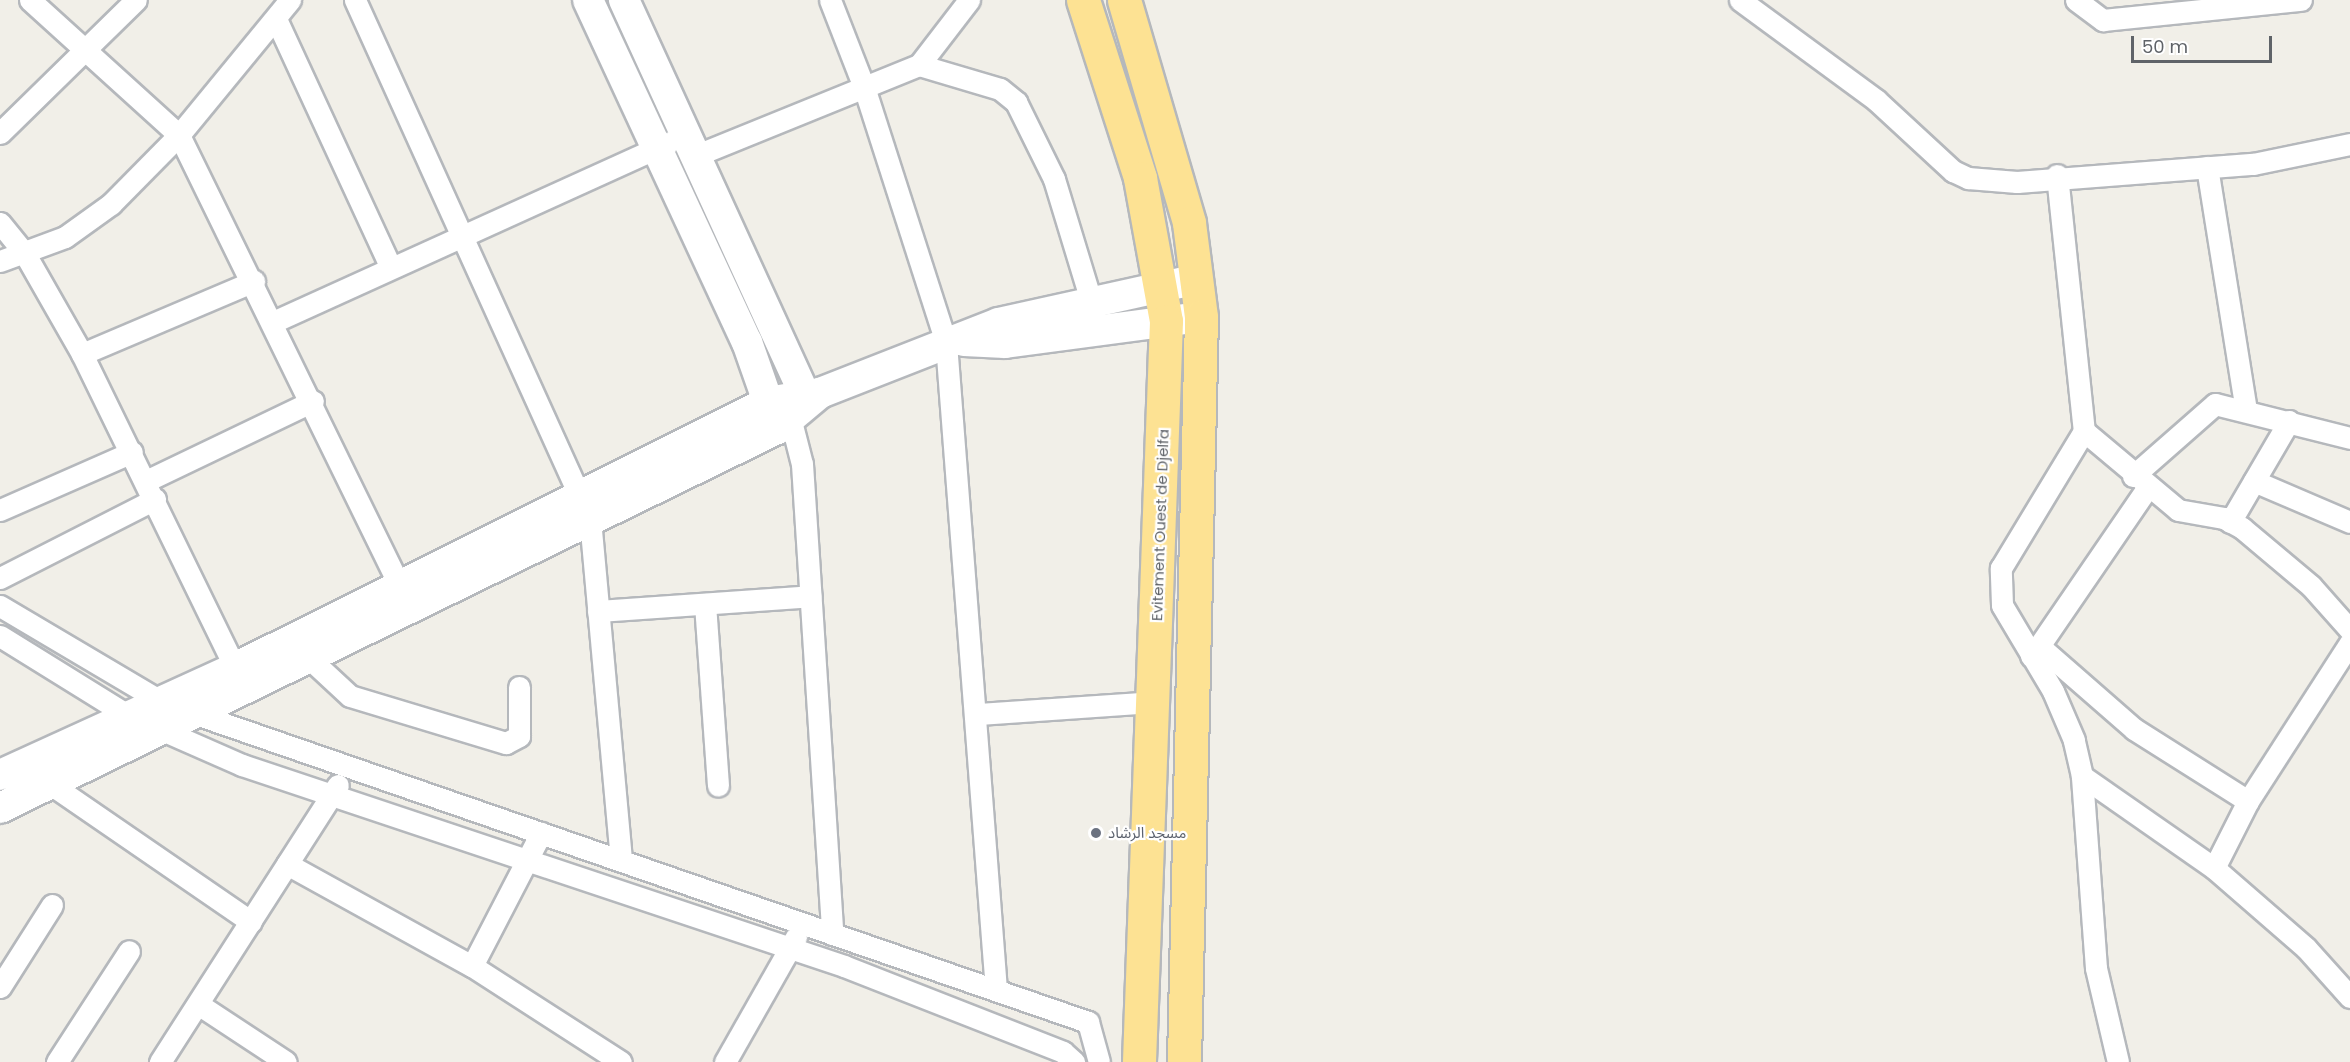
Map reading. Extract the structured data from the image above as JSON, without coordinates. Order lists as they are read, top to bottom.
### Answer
{
  "streets": {
    "highway": ["Evitement Ouest de Djelfa"]
  },
  "places": ["مسجد الرشاد"],
  "scale_bar": "50 m"
}
